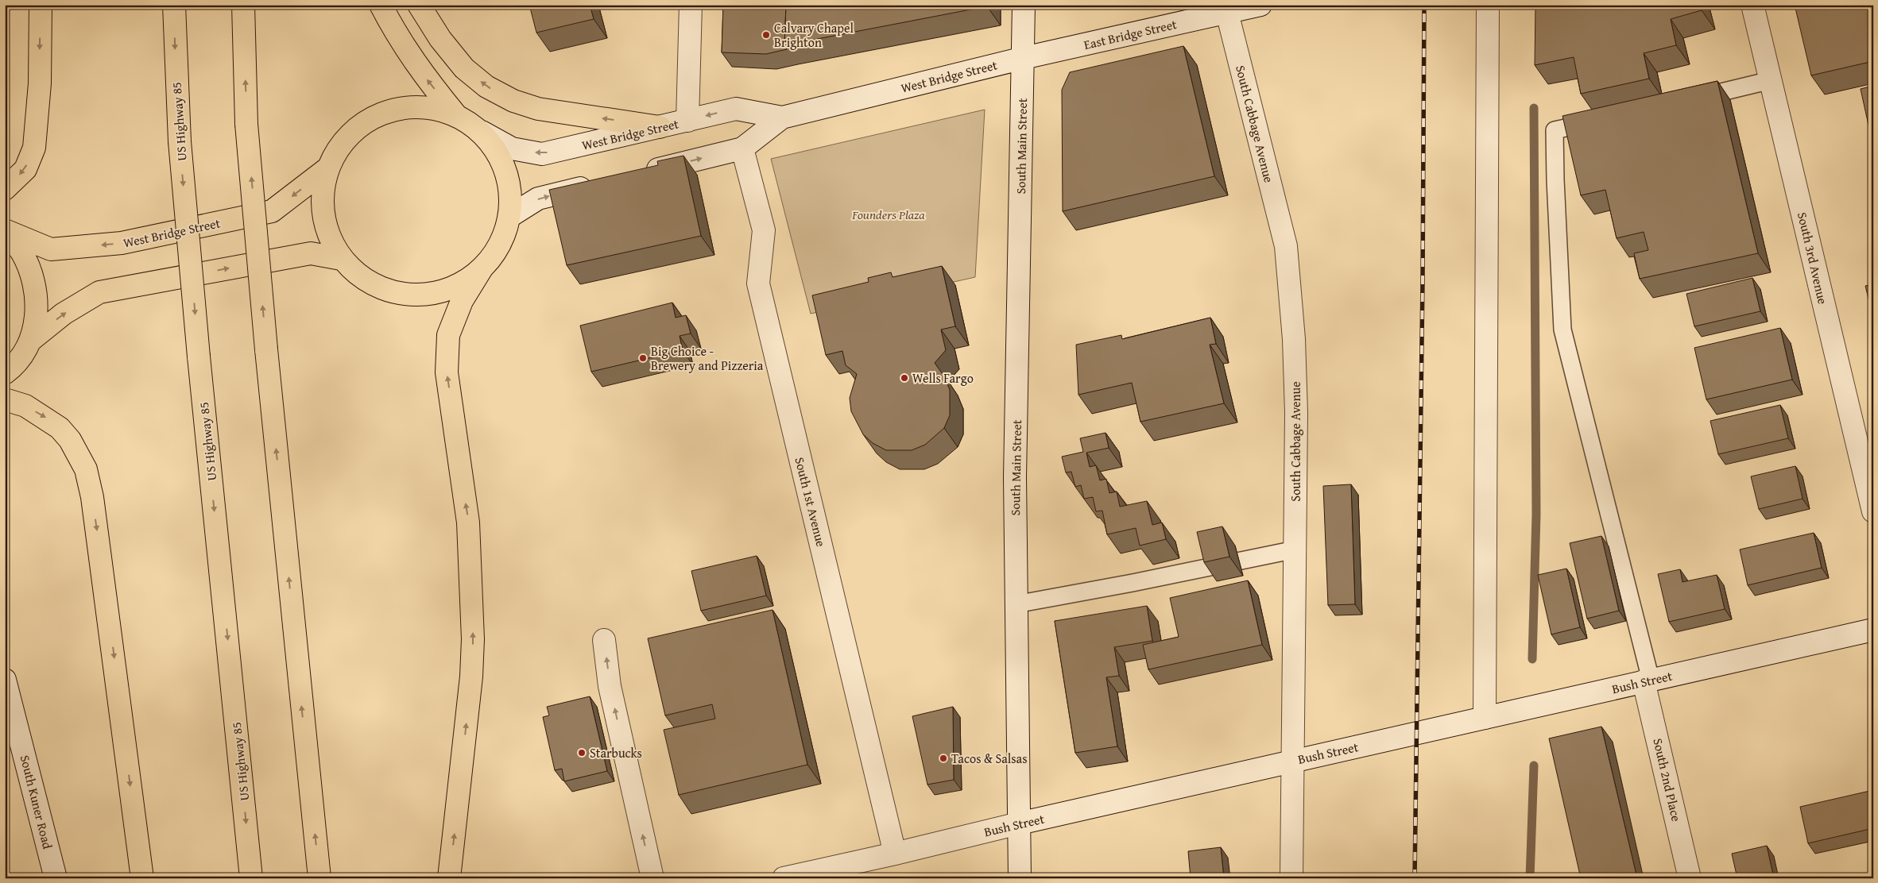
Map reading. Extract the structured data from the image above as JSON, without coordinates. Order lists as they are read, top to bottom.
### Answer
{
  "streets": {
    "main road": ["West Bridge Street", "US Highway 85"],
    "street": [
      "East Bridge Street",
      "South Cabbage Avenue",
      "South Main Street",
      "South 3rd Avenue",
      "South 1st Avenue",
      "Bush Street",
      "South 2nd Place",
      "South Kuner Road"
    ]
  },
  "crossings": [
    ["East Bridge Street", "West Bridge Street"],
    ["East Bridge Street", "South Cabbage Avenue"],
    ["East Bridge Street", "South Main Street"],
    ["West Bridge Street", "South Main Street"],
    ["West Bridge Street", "South 1st Avenue"],
    ["South Cabbage Avenue", "Bush Street"],
    ["South Main Street", "Bush Street"],
    ["South 1st Avenue", "Bush Street"],
    ["Bush Street", "South 2nd Place"]
  ],
  "parks": ["Founders Plaza"],
  "places": [
    "Calvary Chapel Brighton",
    "Big Choice - Brewery and Pizzeria",
    "Wells Fargo",
    "Starbucks",
    "Tacos & Salsas"
  ]
}
